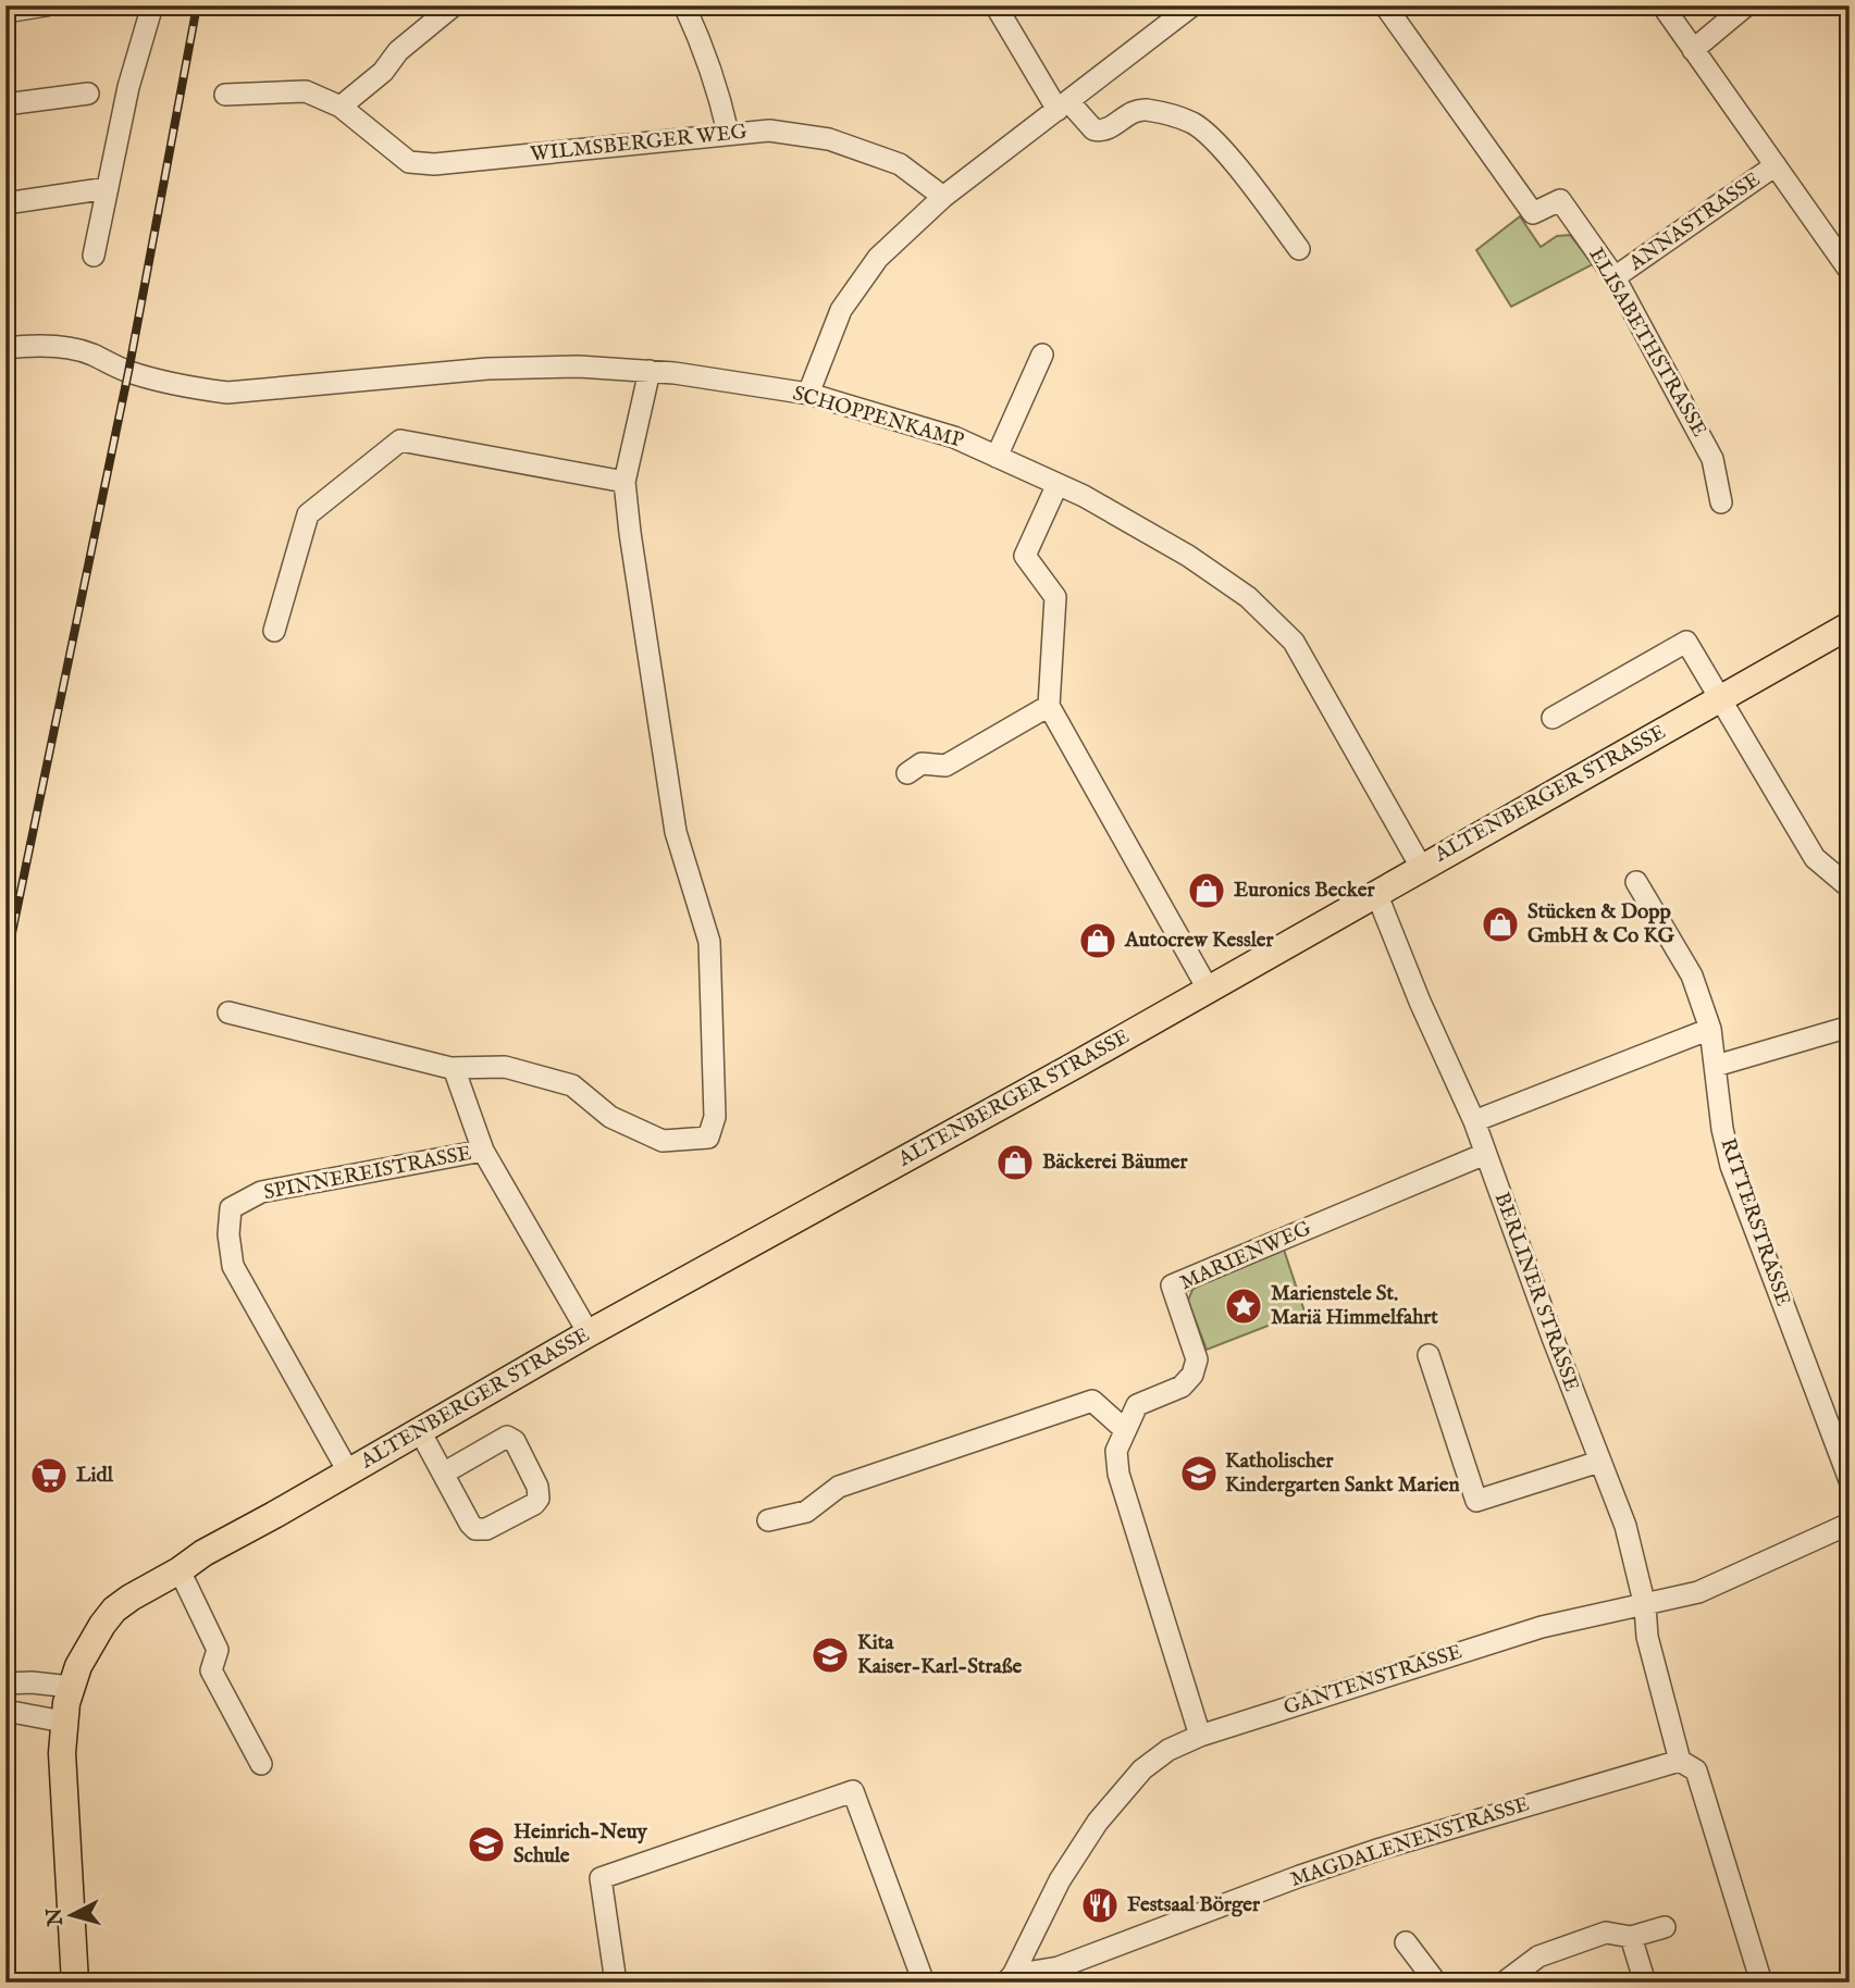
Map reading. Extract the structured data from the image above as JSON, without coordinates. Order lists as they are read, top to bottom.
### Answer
{
  "streets": {
    "main road": ["ALTENBERGER STRASSE"],
    "street": [
      "WILMSBERGER WEG",
      "ANNASTRASSE",
      "ELISABETHSTRASSE",
      "SCHOPPENKAMP",
      "SPINNEREISTRASSE",
      "RITTERSTRASSE",
      "MARIENWEG",
      "BERLINER STRASSE",
      "GANTENSTRASSE",
      "MAGDALENENSTRASSE"
    ]
  },
  "crossings": [
    ["ANNASTRASSE", "ELISABETHSTRASSE"],
    ["SCHOPPENKAMP", "ALTENBERGER STRASSE"],
    ["ALTENBERGER STRASSE", "SPINNEREISTRASSE"],
    ["ALTENBERGER STRASSE", "BERLINER STRASSE"],
    ["MARIENWEG", "BERLINER STRASSE"],
    ["MARIENWEG", "GANTENSTRASSE"],
    ["BERLINER STRASSE", "GANTENSTRASSE"],
    ["BERLINER STRASSE", "MAGDALENENSTRASSE"],
    ["GANTENSTRASSE", "MAGDALENENSTRASSE"]
  ],
  "places": {
    "shop": [
      "Euronics Becker",
      "Stücken & Dopp GmbH & Co KG",
      "Autocrew Kessler",
      "Bäckerei Bäumer"
    ],
    "place": ["Marienstele St. Mariä Himmelfahrt"],
    "school or university": ["Katholischer Kindergarten Sankt Marien", "Kita Kaiser-Karl-Straße", "Heinrich-Neuy Schule"],
    "supermarket": ["Lidl"],
    "restaurant": ["Festsaal Börger"]
  },
  "north": "left"
}
